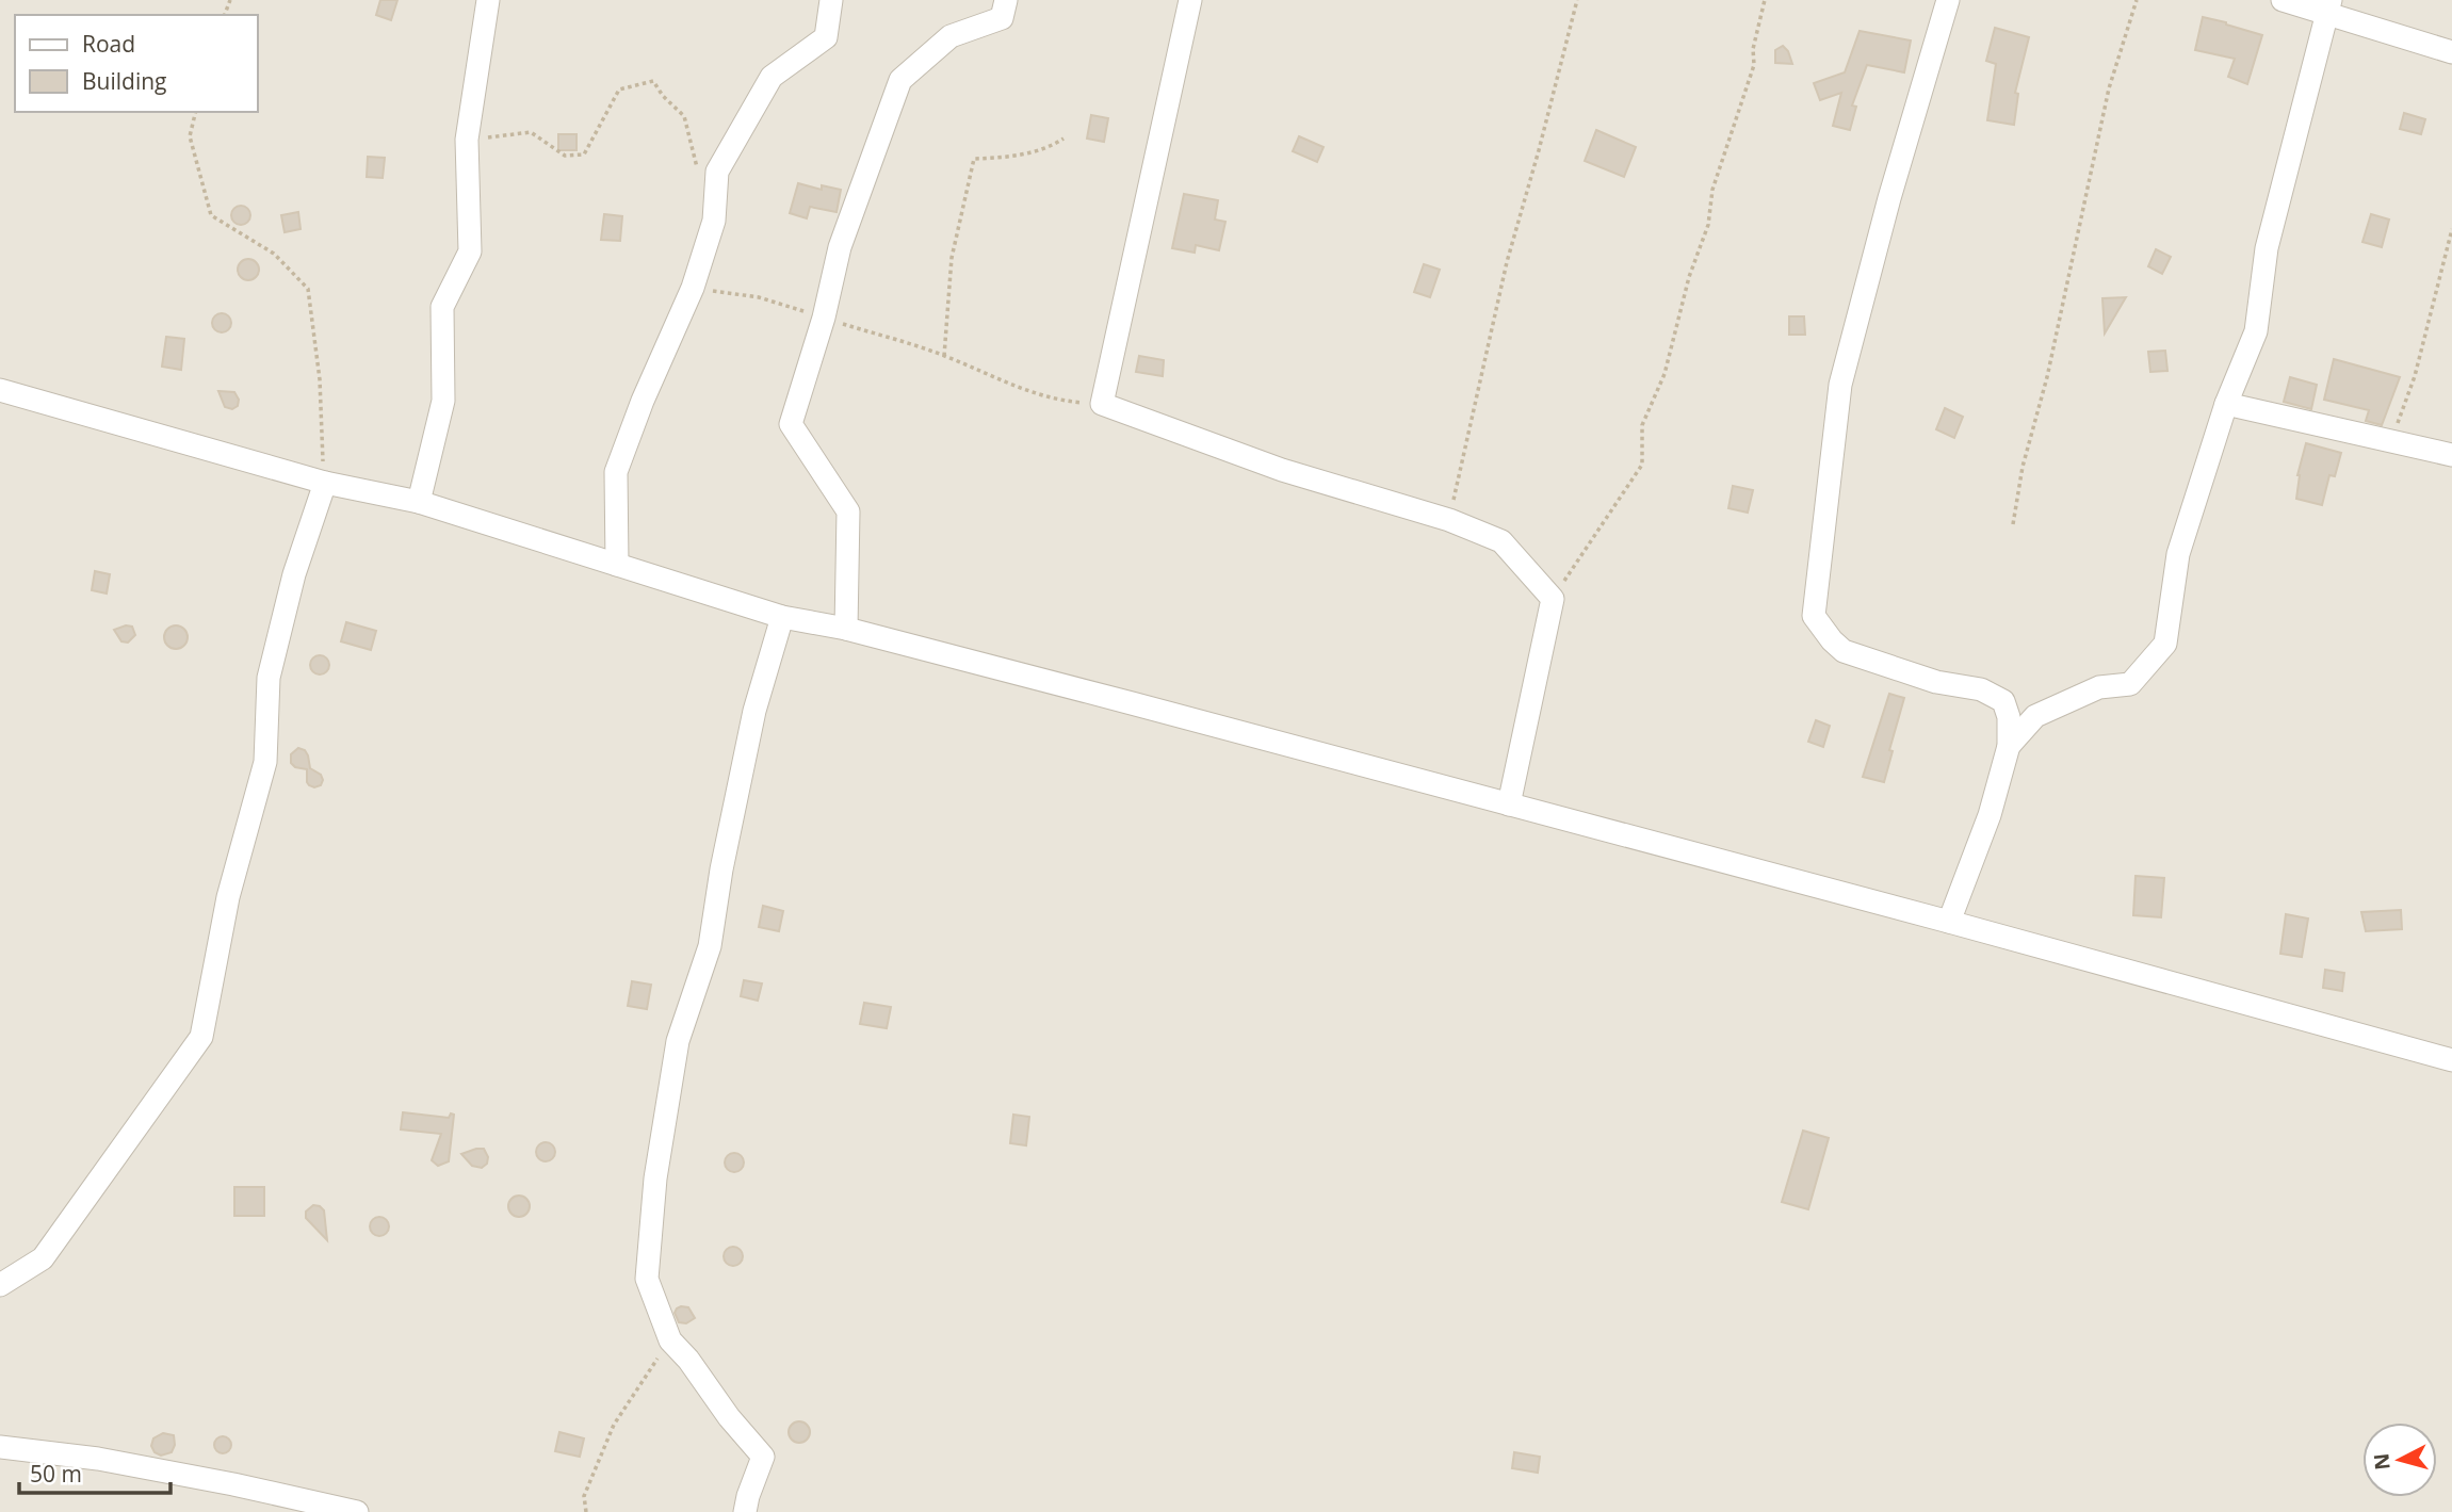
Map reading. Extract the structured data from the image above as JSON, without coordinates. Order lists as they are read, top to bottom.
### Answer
{
  "legend": ["Road", "Building"],
  "scale_bar": "50 m",
  "north": "left"
}
